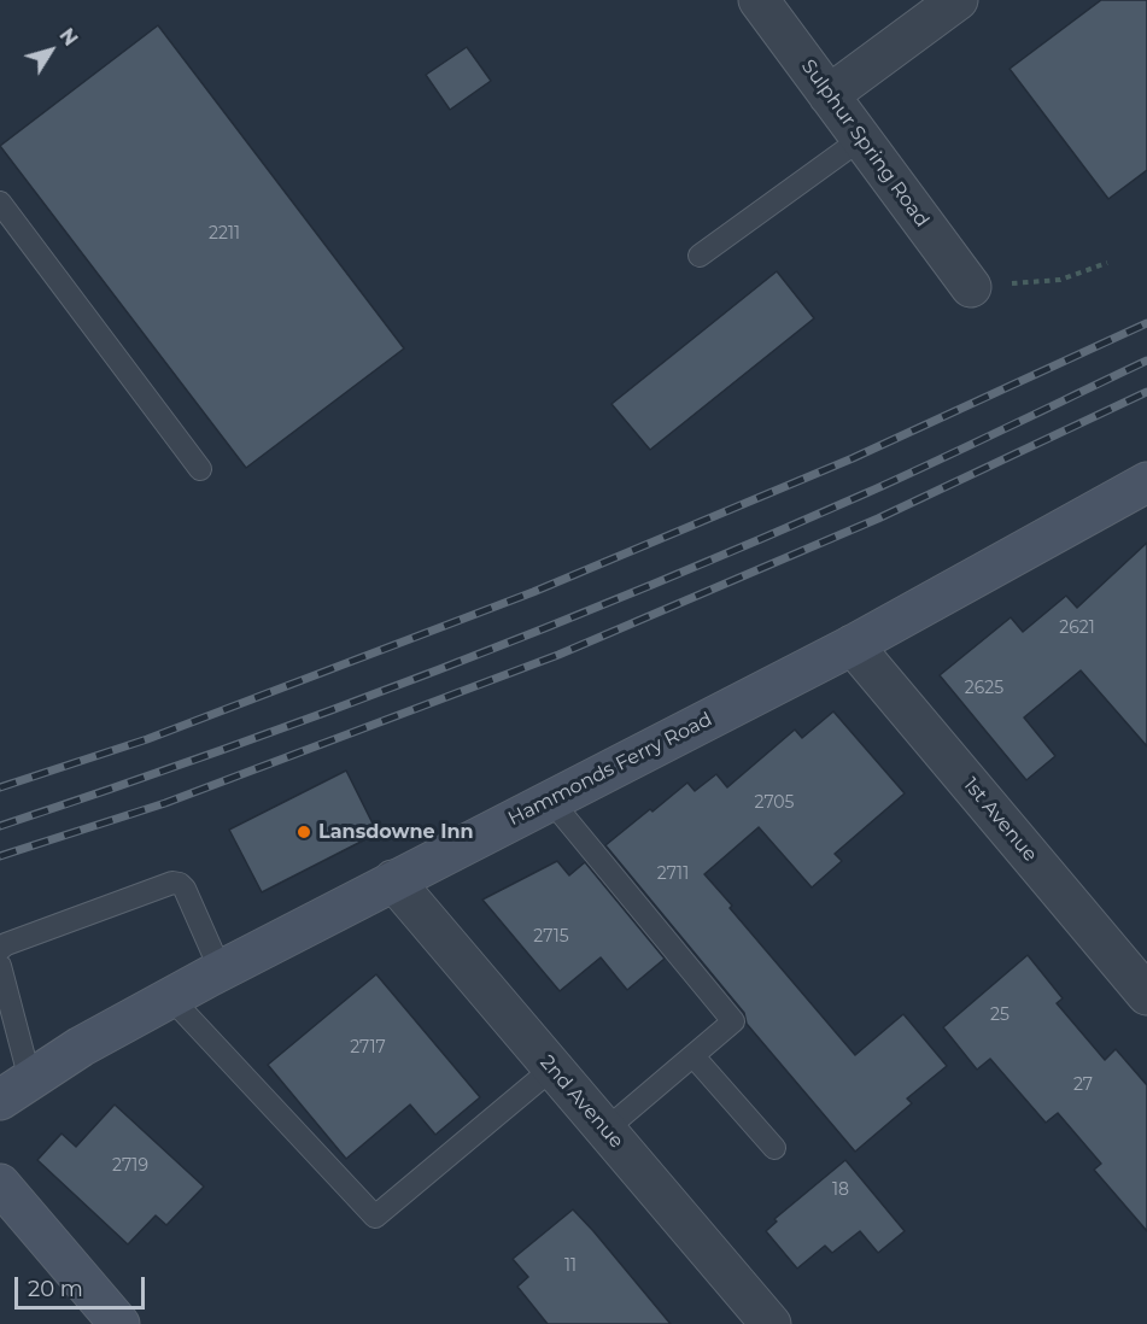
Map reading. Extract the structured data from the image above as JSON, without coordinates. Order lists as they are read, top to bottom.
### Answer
{
  "streets": {
    "street": [
      "Sulphur Spring Road",
      "Hammonds Ferry Road",
      "1st Avenue",
      "2nd Avenue"
    ]
  },
  "crossings": [
    ["Hammonds Ferry Road", "1st Avenue"],
    ["Hammonds Ferry Road", "2nd Avenue"]
  ],
  "places": ["Lansdowne Inn"],
  "house_numbers": [
    "2211",
    "2621",
    "2625",
    "2705",
    "2711",
    "2715",
    "25",
    "2717",
    "27",
    "2719",
    "18",
    "11"
  ],
  "scale_bar": "20 m",
  "north": "top right"
}
